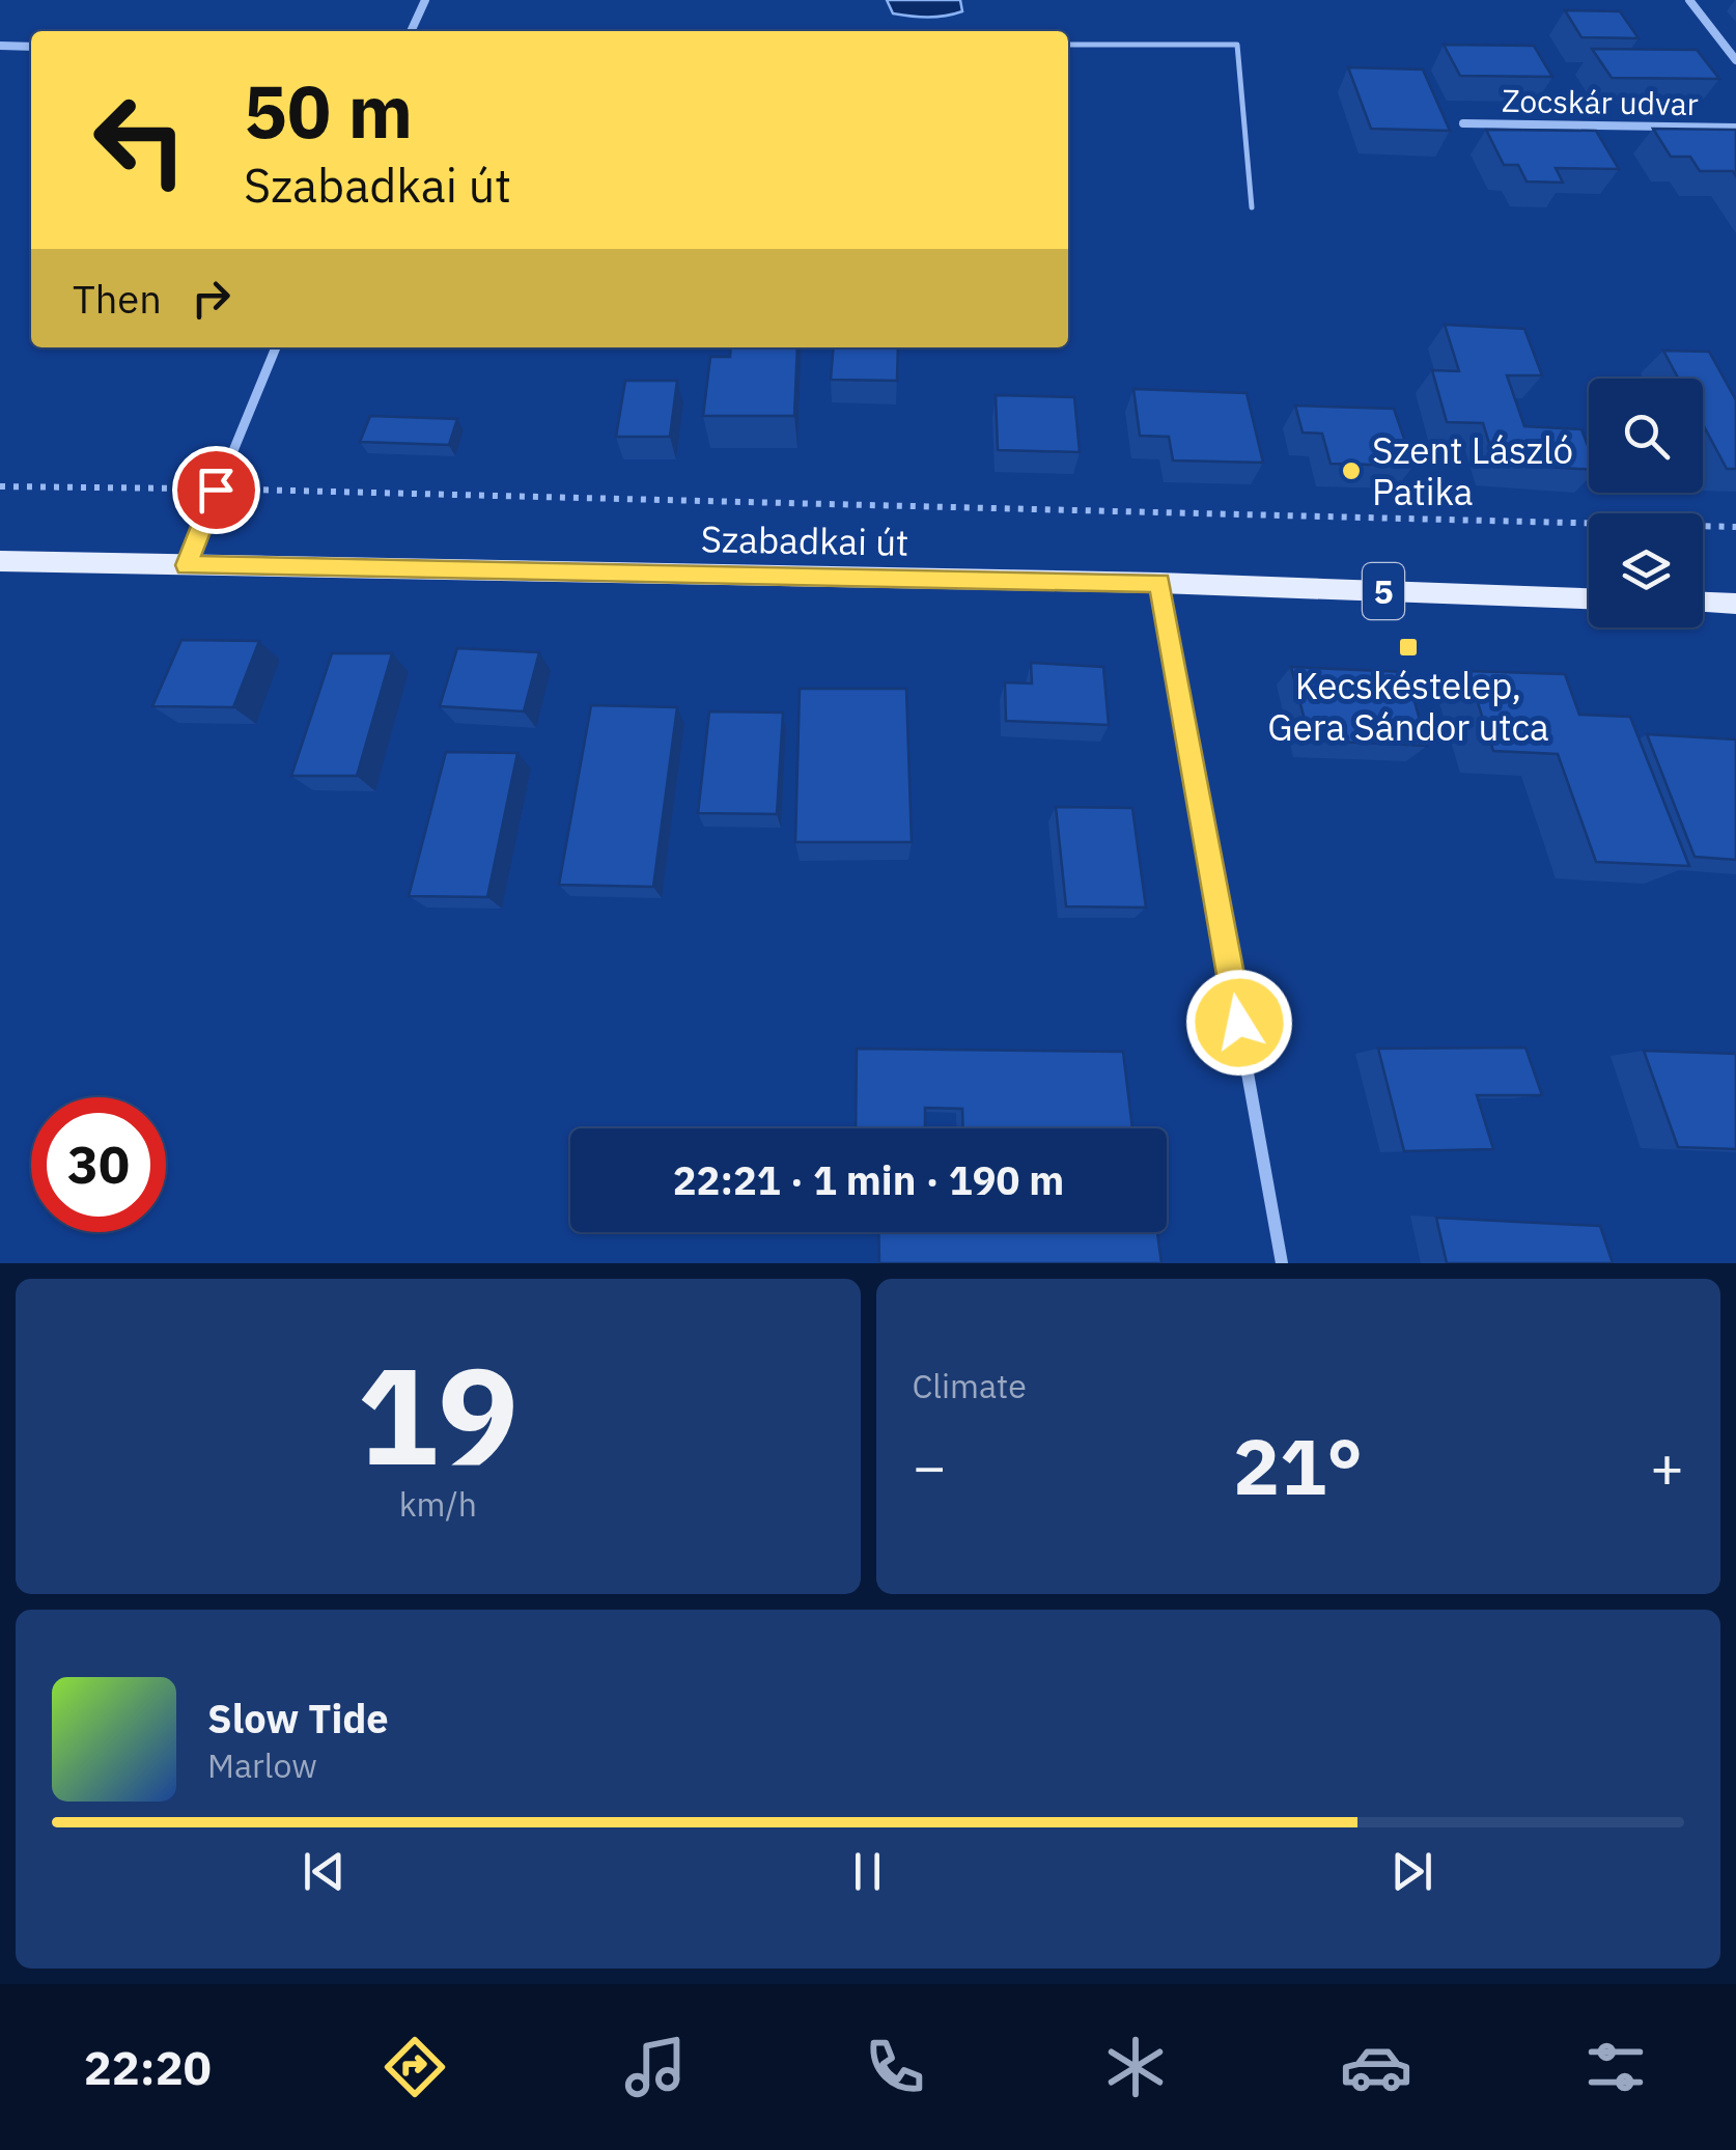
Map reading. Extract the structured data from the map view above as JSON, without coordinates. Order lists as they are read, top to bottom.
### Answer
{
  "streets": {
    "main road": ["Szabadkai út", "5"],
    "street": ["Zocskár udvar"]
  },
  "places": {
    "other": ["Szent László Patika"],
    "transit": ["Kecskéstelep, Gera Sándor utca"]
  },
  "page": {
    "turn": ["50 m", "Szabadkai út"],
    "then": "Then",
    "limit": "30",
    "trip": "22:21 · 1 min · 190 m",
    "tile": [
      ["19", "km/h"],
      "Climate"
    ],
    "heat": ["−", "21°", "+"],
    "song": ["Slow Tide", "Marlow"],
    "tabs": "22:20"
  }
}
